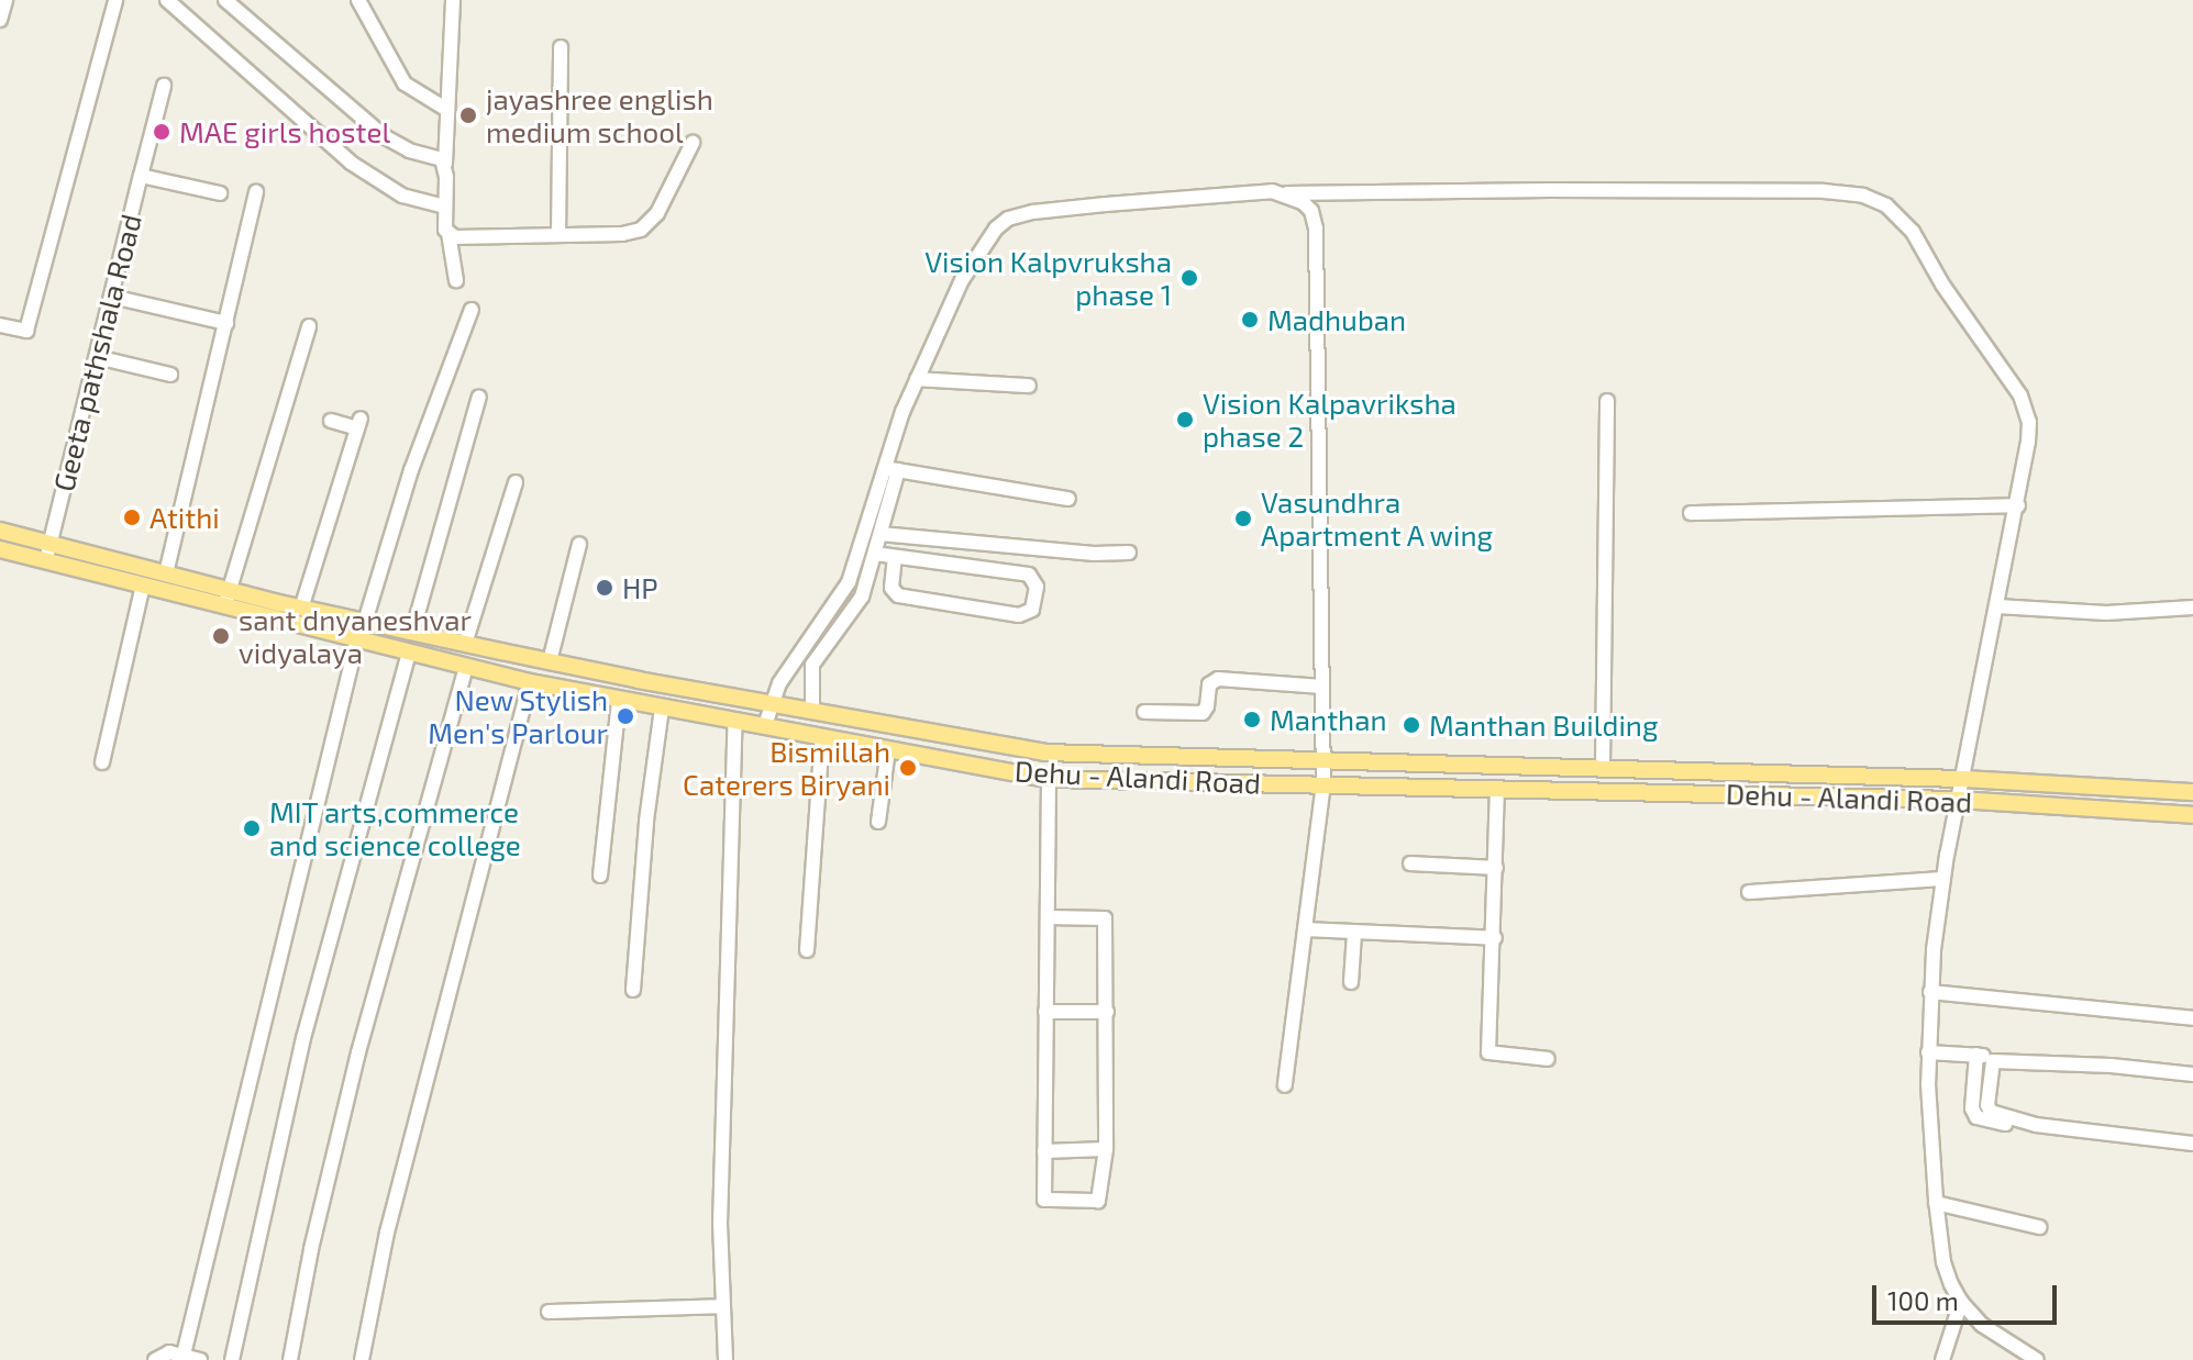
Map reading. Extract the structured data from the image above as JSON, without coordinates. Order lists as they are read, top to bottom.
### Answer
{
  "streets": {
    "main road": ["Dehu - Alandi Road"],
    "street": ["Geeta pathshala Road"]
  },
  "crossings": [
    ["Geeta pathshala Road", "Dehu - Alandi Road"]
  ],
  "places": [
    "jayashree english medium school",
    "MAE girls hostel",
    "Vision Kalpvruksha phase 1",
    "Madhuban",
    "Vision Kalpavriksha phase 2",
    "Atithi",
    "Vasundhra Apartment A wing",
    "HP",
    "sant dnyaneshvar vidyalaya",
    "New Stylish Men's Parlour",
    "Manthan",
    "Manthan Building",
    "Bismillah Caterers Biryani",
    "MIT arts,commerce and science college"
  ],
  "scale_bar": "100 m"
}
